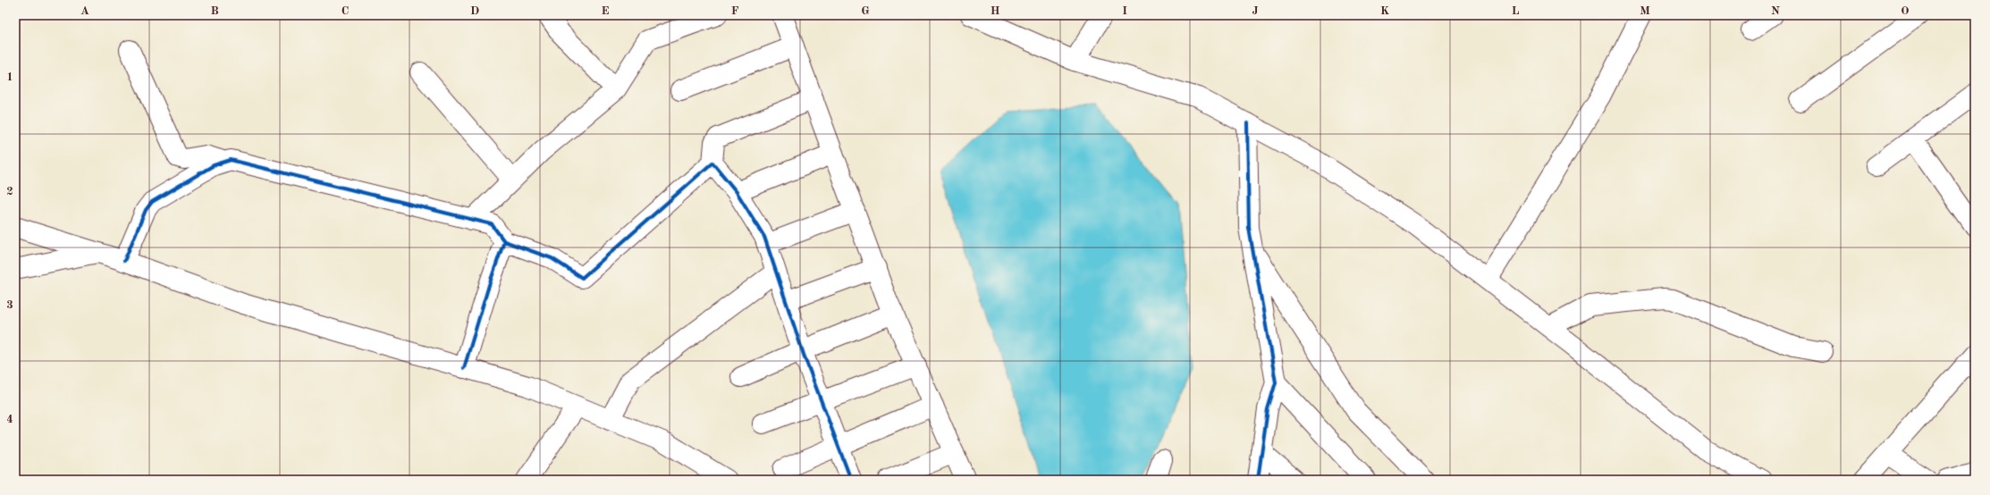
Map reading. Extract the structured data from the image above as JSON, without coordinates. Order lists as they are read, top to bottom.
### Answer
{
  "grid": {
    "columns": [
      "A",
      "B",
      "C",
      "D",
      "E",
      "F",
      "G",
      "H",
      "I",
      "J",
      "K",
      "L",
      "M",
      "N",
      "O"
    ],
    "rows": [
      "1",
      "2",
      "3",
      "4"
    ]
  }
}
